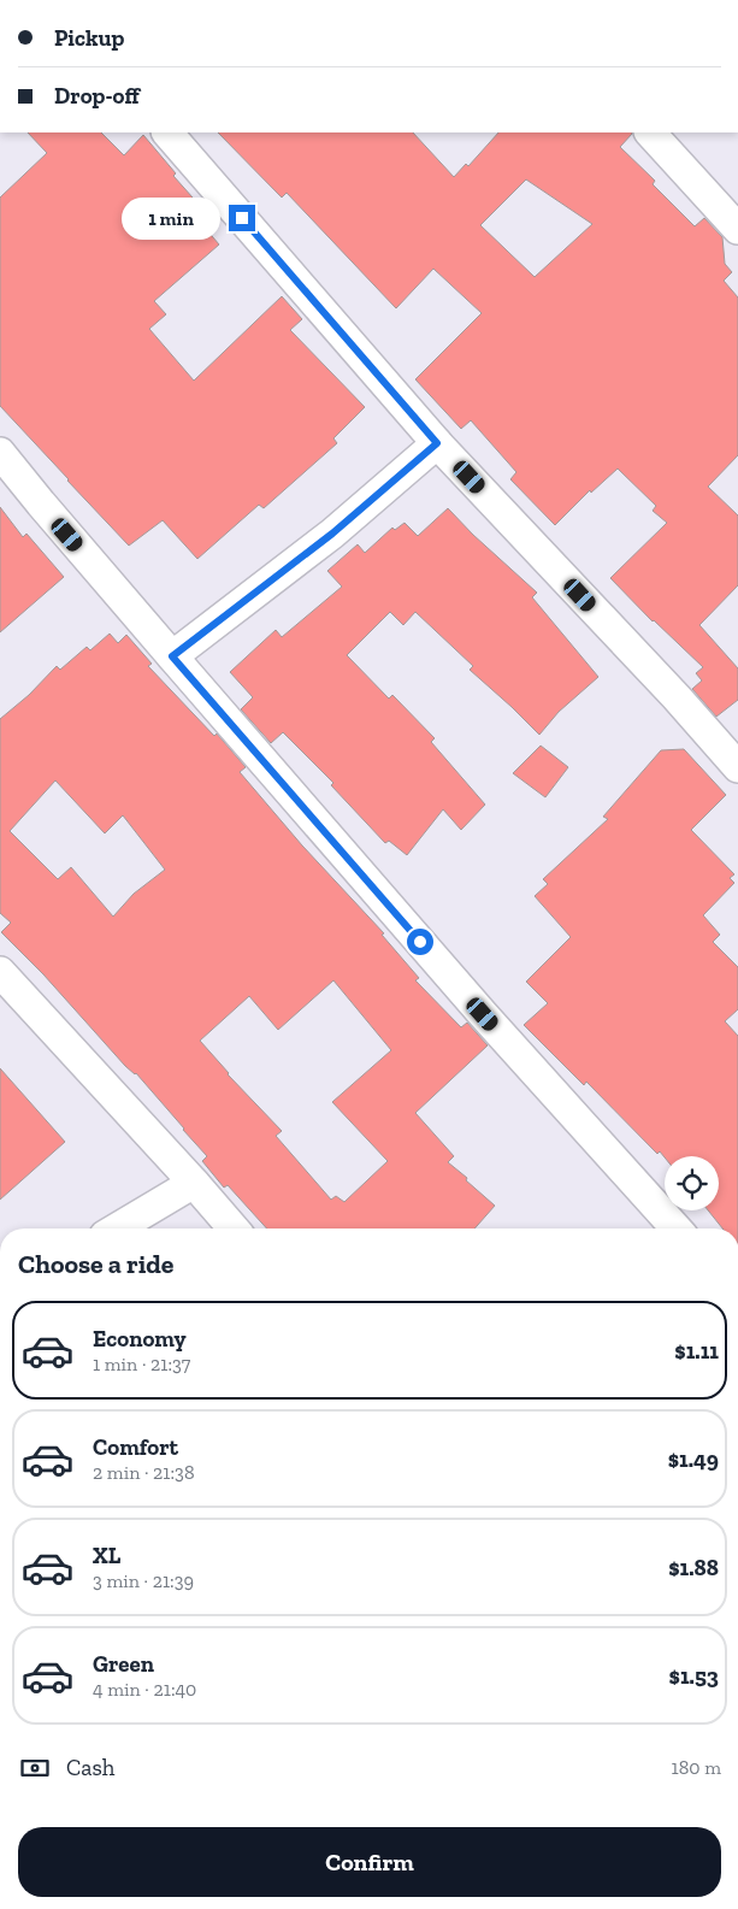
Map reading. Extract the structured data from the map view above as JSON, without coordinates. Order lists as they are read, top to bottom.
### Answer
{
  "page": {
    "banner": ["Pickup", "Drop-off"],
    "bubble": "1 min",
    "heading": "Choose a ride",
    "list": [
      {
        "name": "Economy",
        "note": "1 min · 21:37",
        "value": "$1.11"
      },
      {
        "name": "Comfort",
        "note": "2 min · 21:38",
        "value": "$1.49"
      },
      {
        "name": "XL",
        "note": "3 min · 21:39",
        "value": "$1.88"
      },
      {
        "name": "Green",
        "note": "4 min · 21:40",
        "value": "$1.53"
      }
    ],
    "pay": ["Cash", "180 m"],
    "buttons": "Confirm"
  }
}
